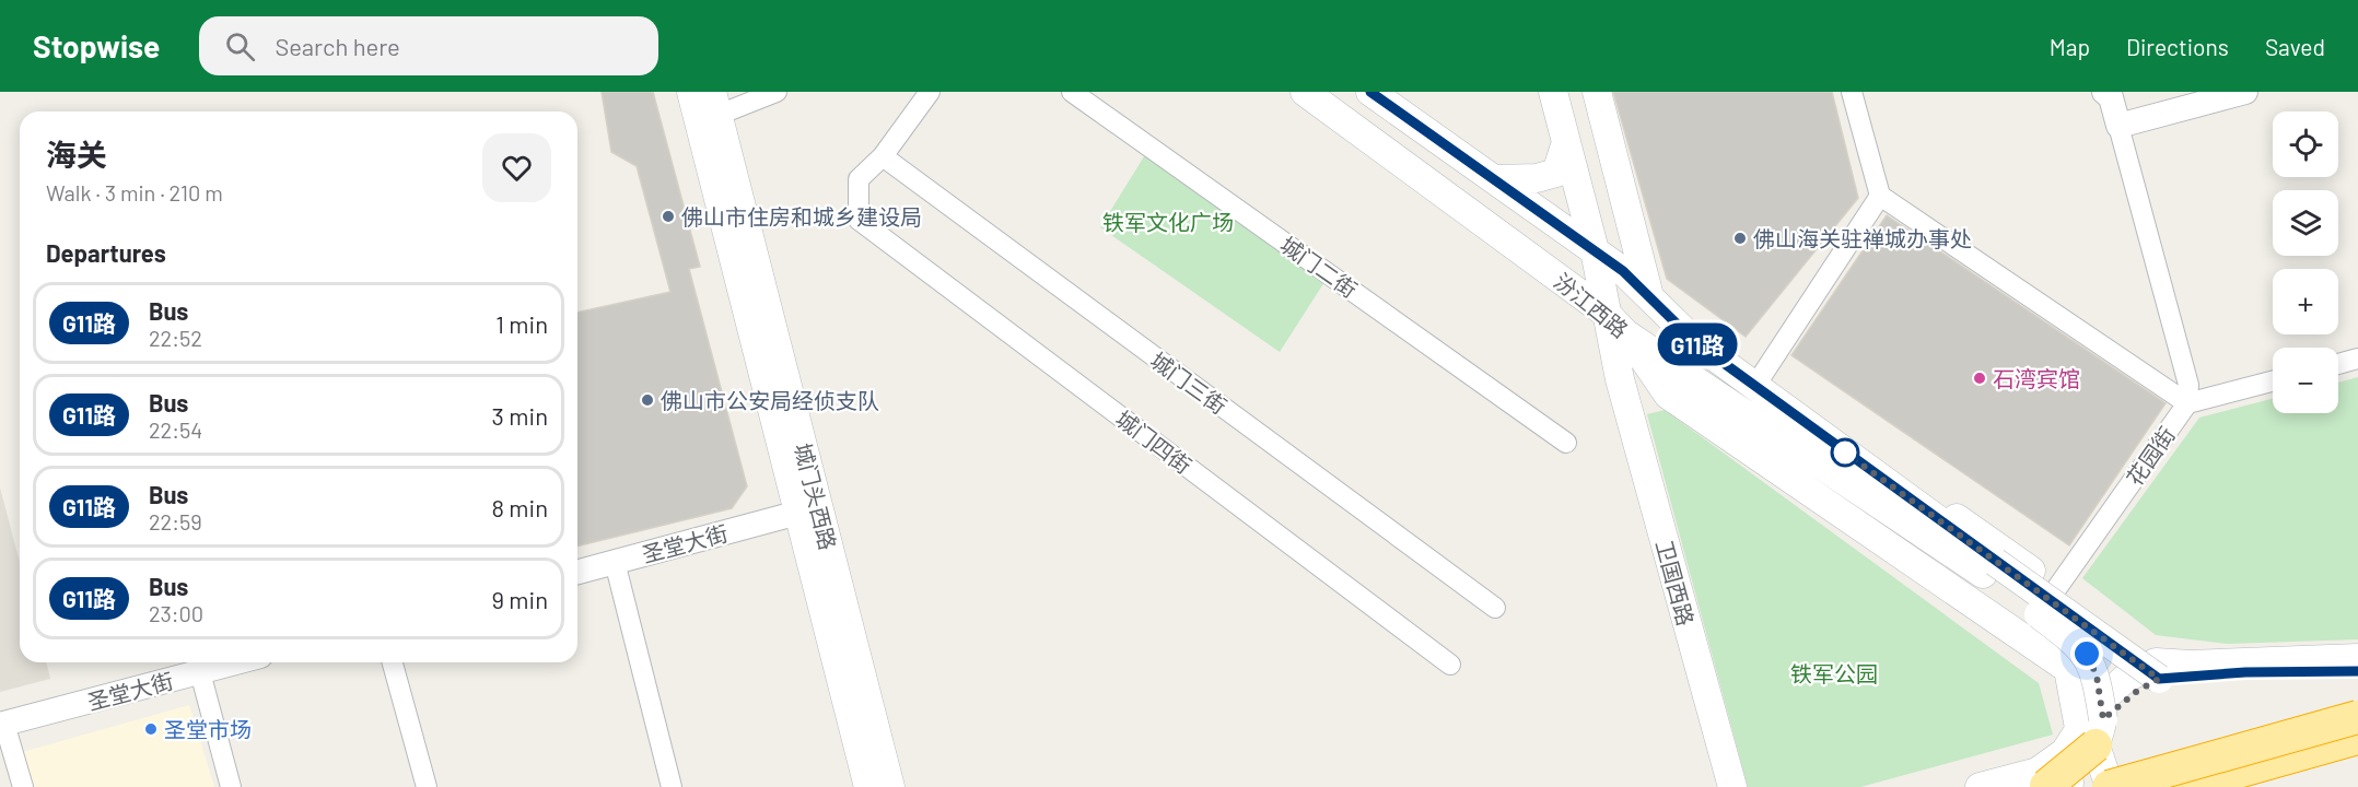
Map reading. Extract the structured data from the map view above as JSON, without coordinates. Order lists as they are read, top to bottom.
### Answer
{
  "streets": {
    "main road": ["汾江西路", "城门头西路", "卫国西路"],
    "street": [
      "城门二街",
      "城门三街",
      "城门四街",
      "花园街",
      "圣堂大街"
    ]
  },
  "crossings": [
    ["汾江西路", "卫国西路"],
    ["城门三街", "城门四街"],
    ["城门头西路", "圣堂大街"]
  ],
  "parks": ["铁军文化广场", "铁军公园"],
  "places": [
    "佛山市住房和城乡建设局",
    "佛山海关驻禅城办事处",
    "石湾宾馆",
    "佛山市公安局经侦支队",
    "圣堂市场"
  ],
  "lines": ["bus line G11路"],
  "page": {
    "header": "Stopwise",
    "search": "Search here",
    "nav": ["Map", "Directions", "Saved"],
    "on_map": "G11路",
    "map_buttons": ["+", "−"],
    "heading": [
      ["海关", "Walk · 3 min · 210 m"],
      "Departures"
    ],
    "list": [
      {
        "mark": "G11路",
        "name": "Bus",
        "note": "22:52",
        "value": "1 min"
      },
      {
        "mark": "G11路",
        "name": "Bus",
        "note": "22:54",
        "value": "3 min"
      },
      {
        "mark": "G11路",
        "name": "Bus",
        "note": "22:59",
        "value": "8 min"
      },
      {
        "mark": "G11路",
        "name": "Bus",
        "note": "23:00",
        "value": "9 min"
      }
    ]
  }
}
